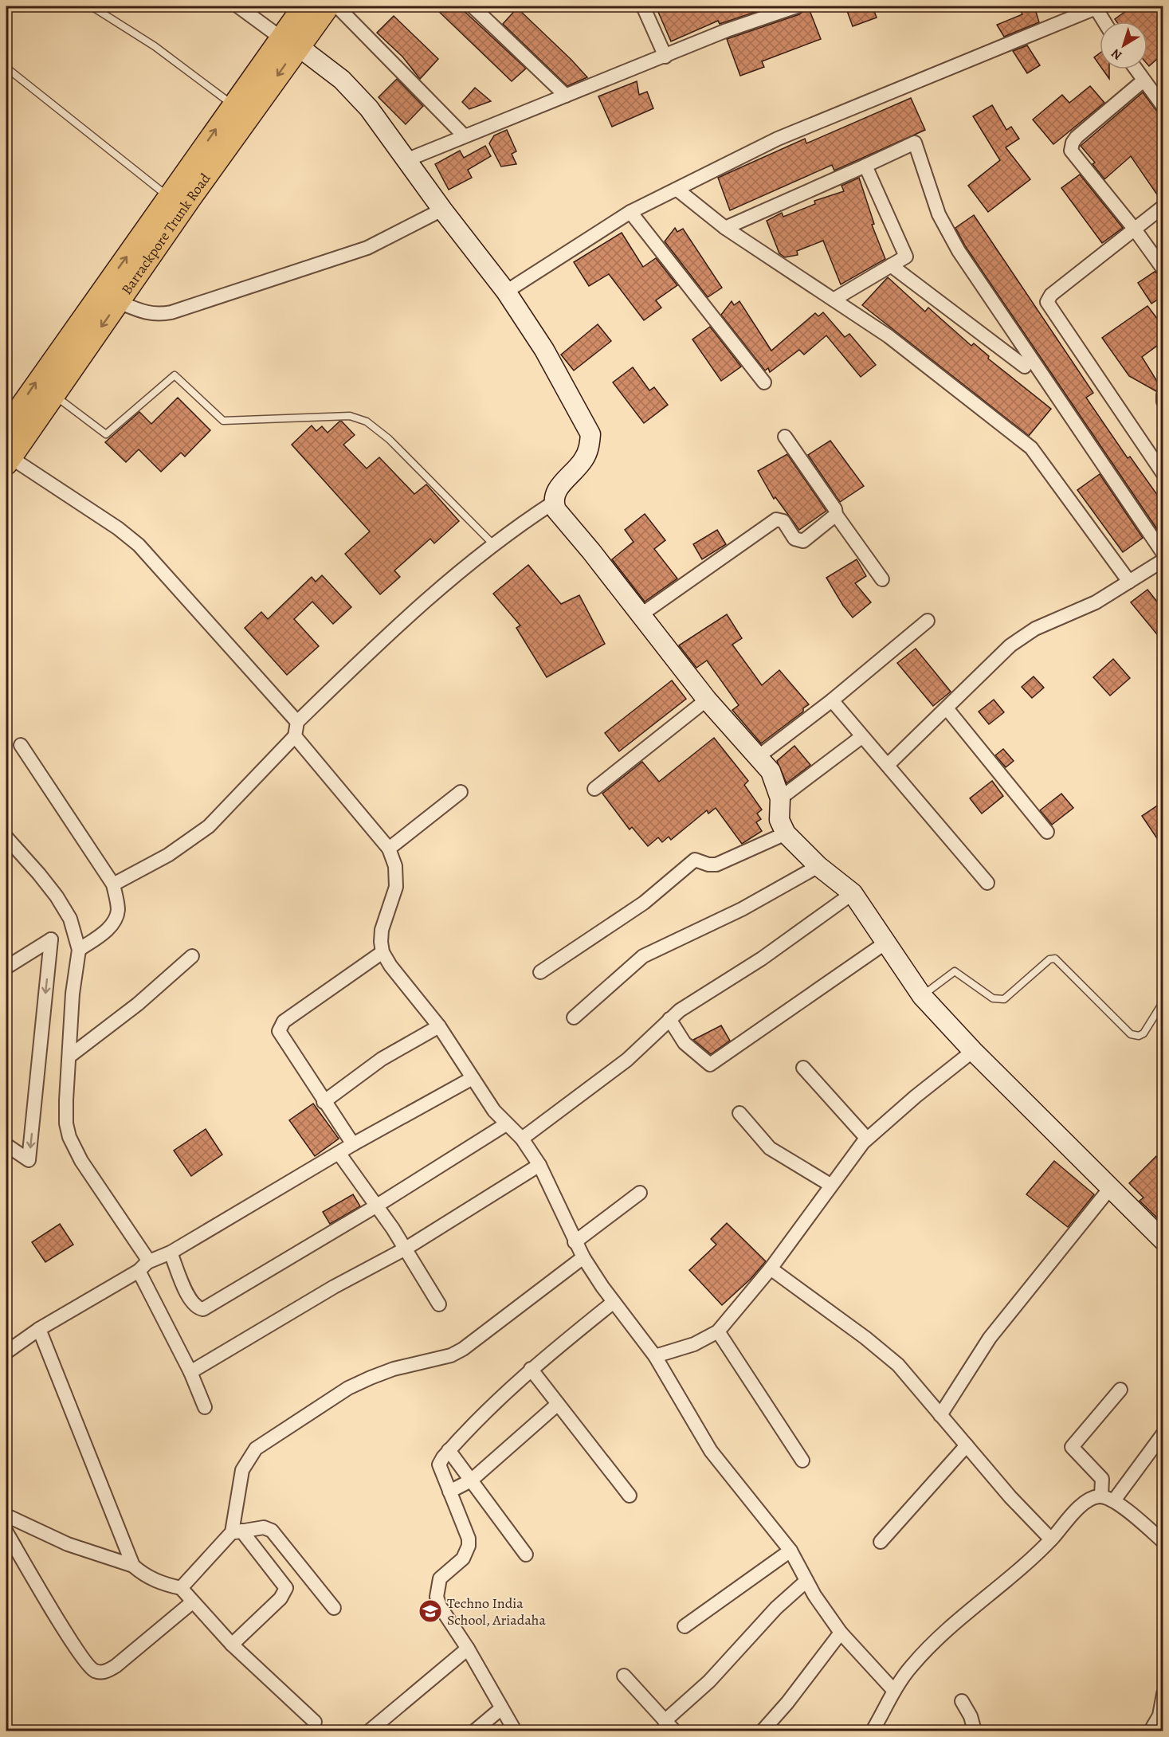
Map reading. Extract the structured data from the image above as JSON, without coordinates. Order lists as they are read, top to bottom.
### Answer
{
  "streets": {
    "main road": ["Barrackpore Trunk Road"]
  },
  "places": {
    "school or university": ["Techno India School, Ariadaha"]
  },
  "north": "bottom left"
}
